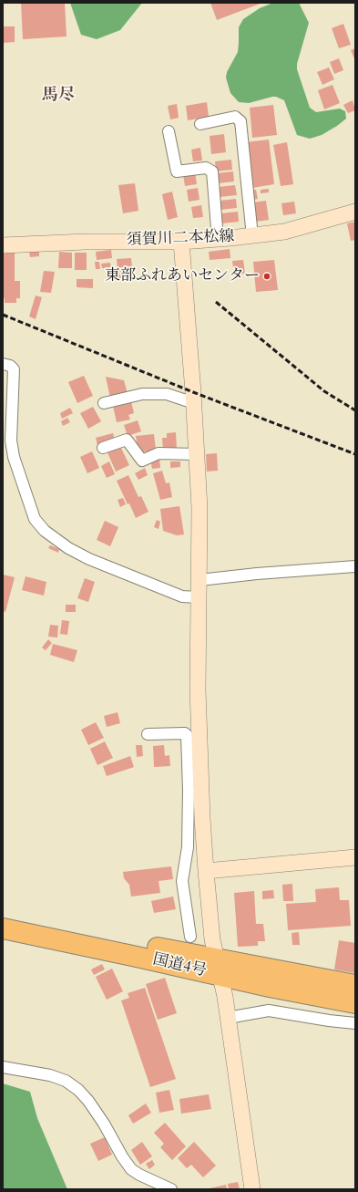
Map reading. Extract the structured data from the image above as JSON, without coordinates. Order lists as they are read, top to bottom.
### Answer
{
  "streets": {
    "highway": ["国道4号"],
    "street": ["須賀川二本松線"]
  },
  "districts": ["馬尽"],
  "places": ["東部ふれあいセンター"]
}
